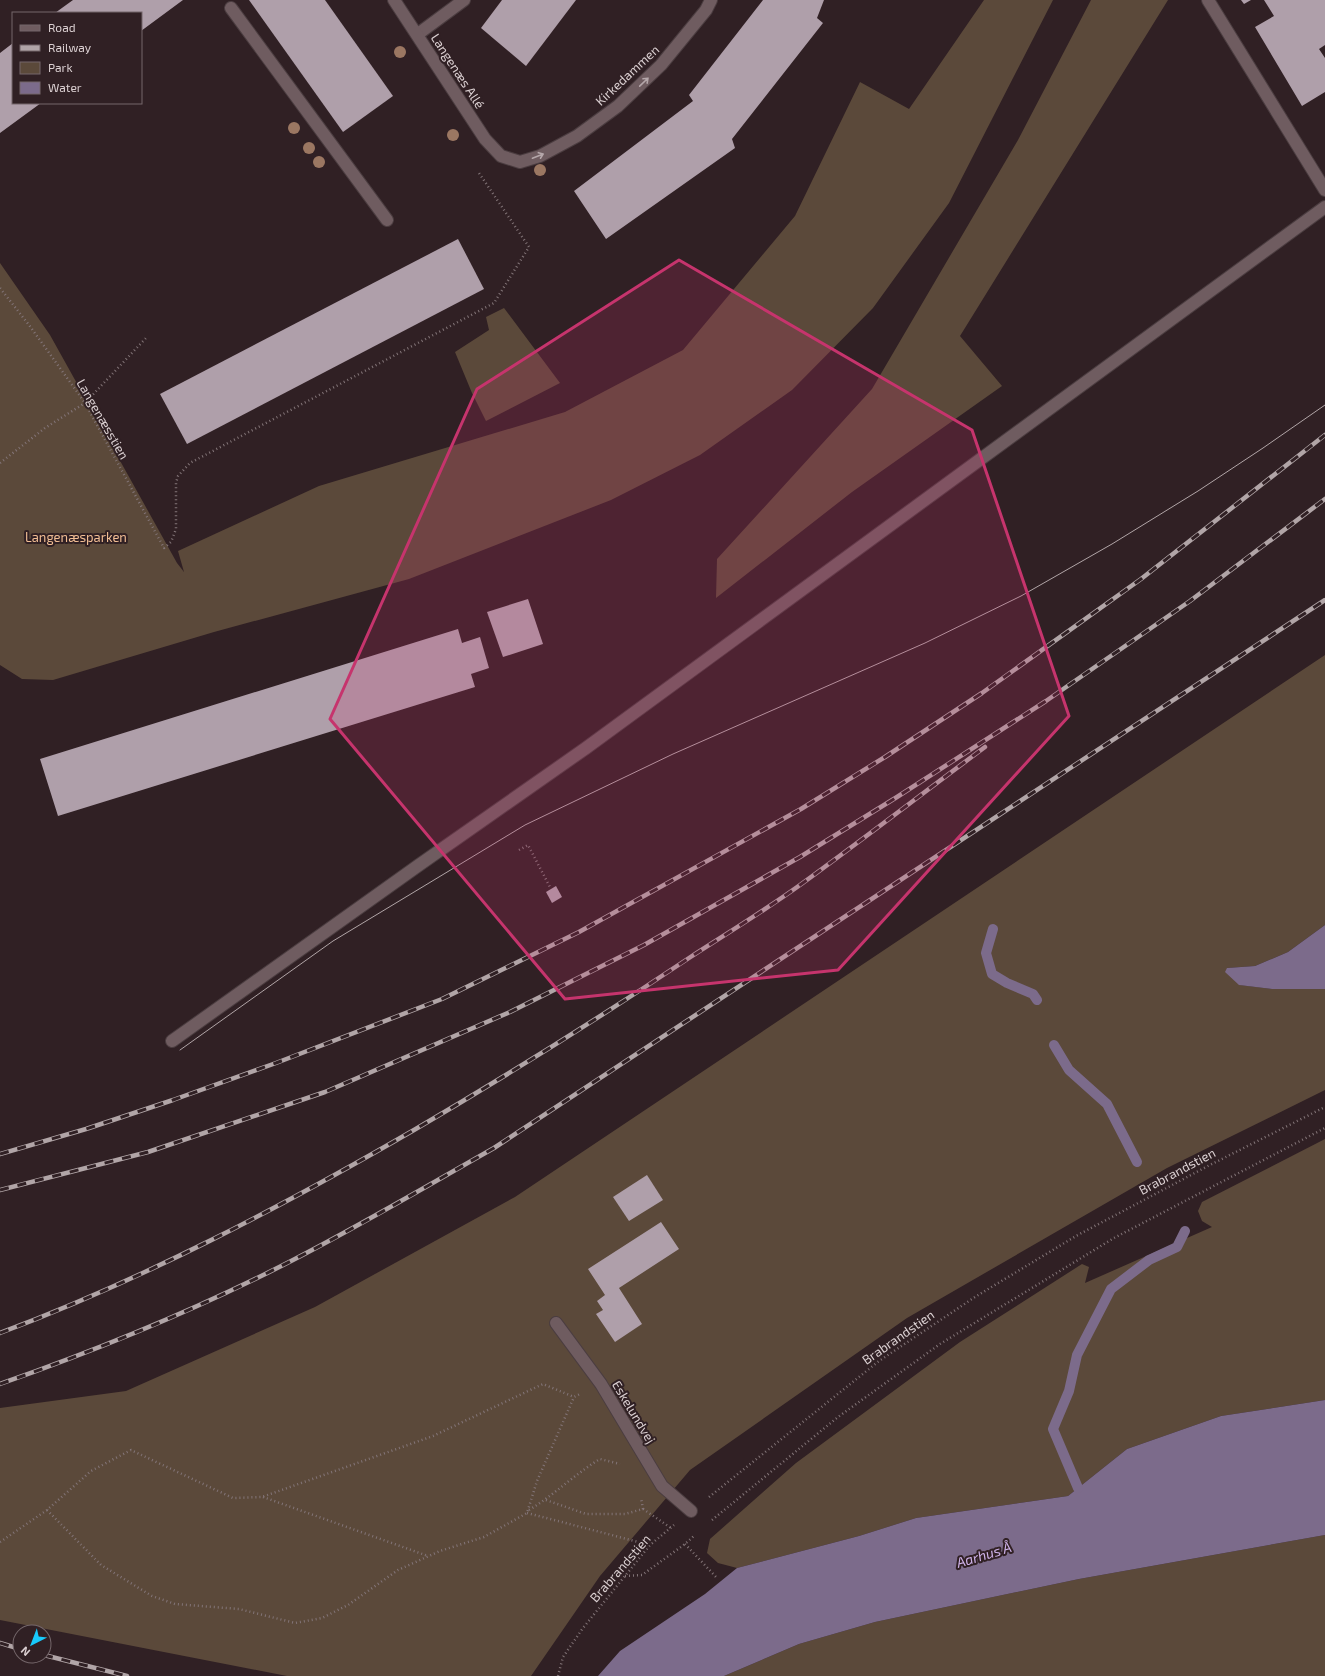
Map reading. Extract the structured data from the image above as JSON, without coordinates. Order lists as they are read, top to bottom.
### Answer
{
  "streets": {
    "street": ["Langenæs Allé", "Kirkedammen", "Eskelundvej"],
    "path": ["Langenæsstien", "Brabrandstien"]
  },
  "crossings": [
    ["Langenæs Allé", "Kirkedammen"],
    ["Brabrandstien", "Eskelundvej"]
  ],
  "one_way": ["Kirkedammen"],
  "water": ["Aarhus Å"],
  "parks": ["Langenæsparken"],
  "legend": [
    "Road",
    "Railway",
    "Park",
    "Water"
  ],
  "north": "bottom left"
}
